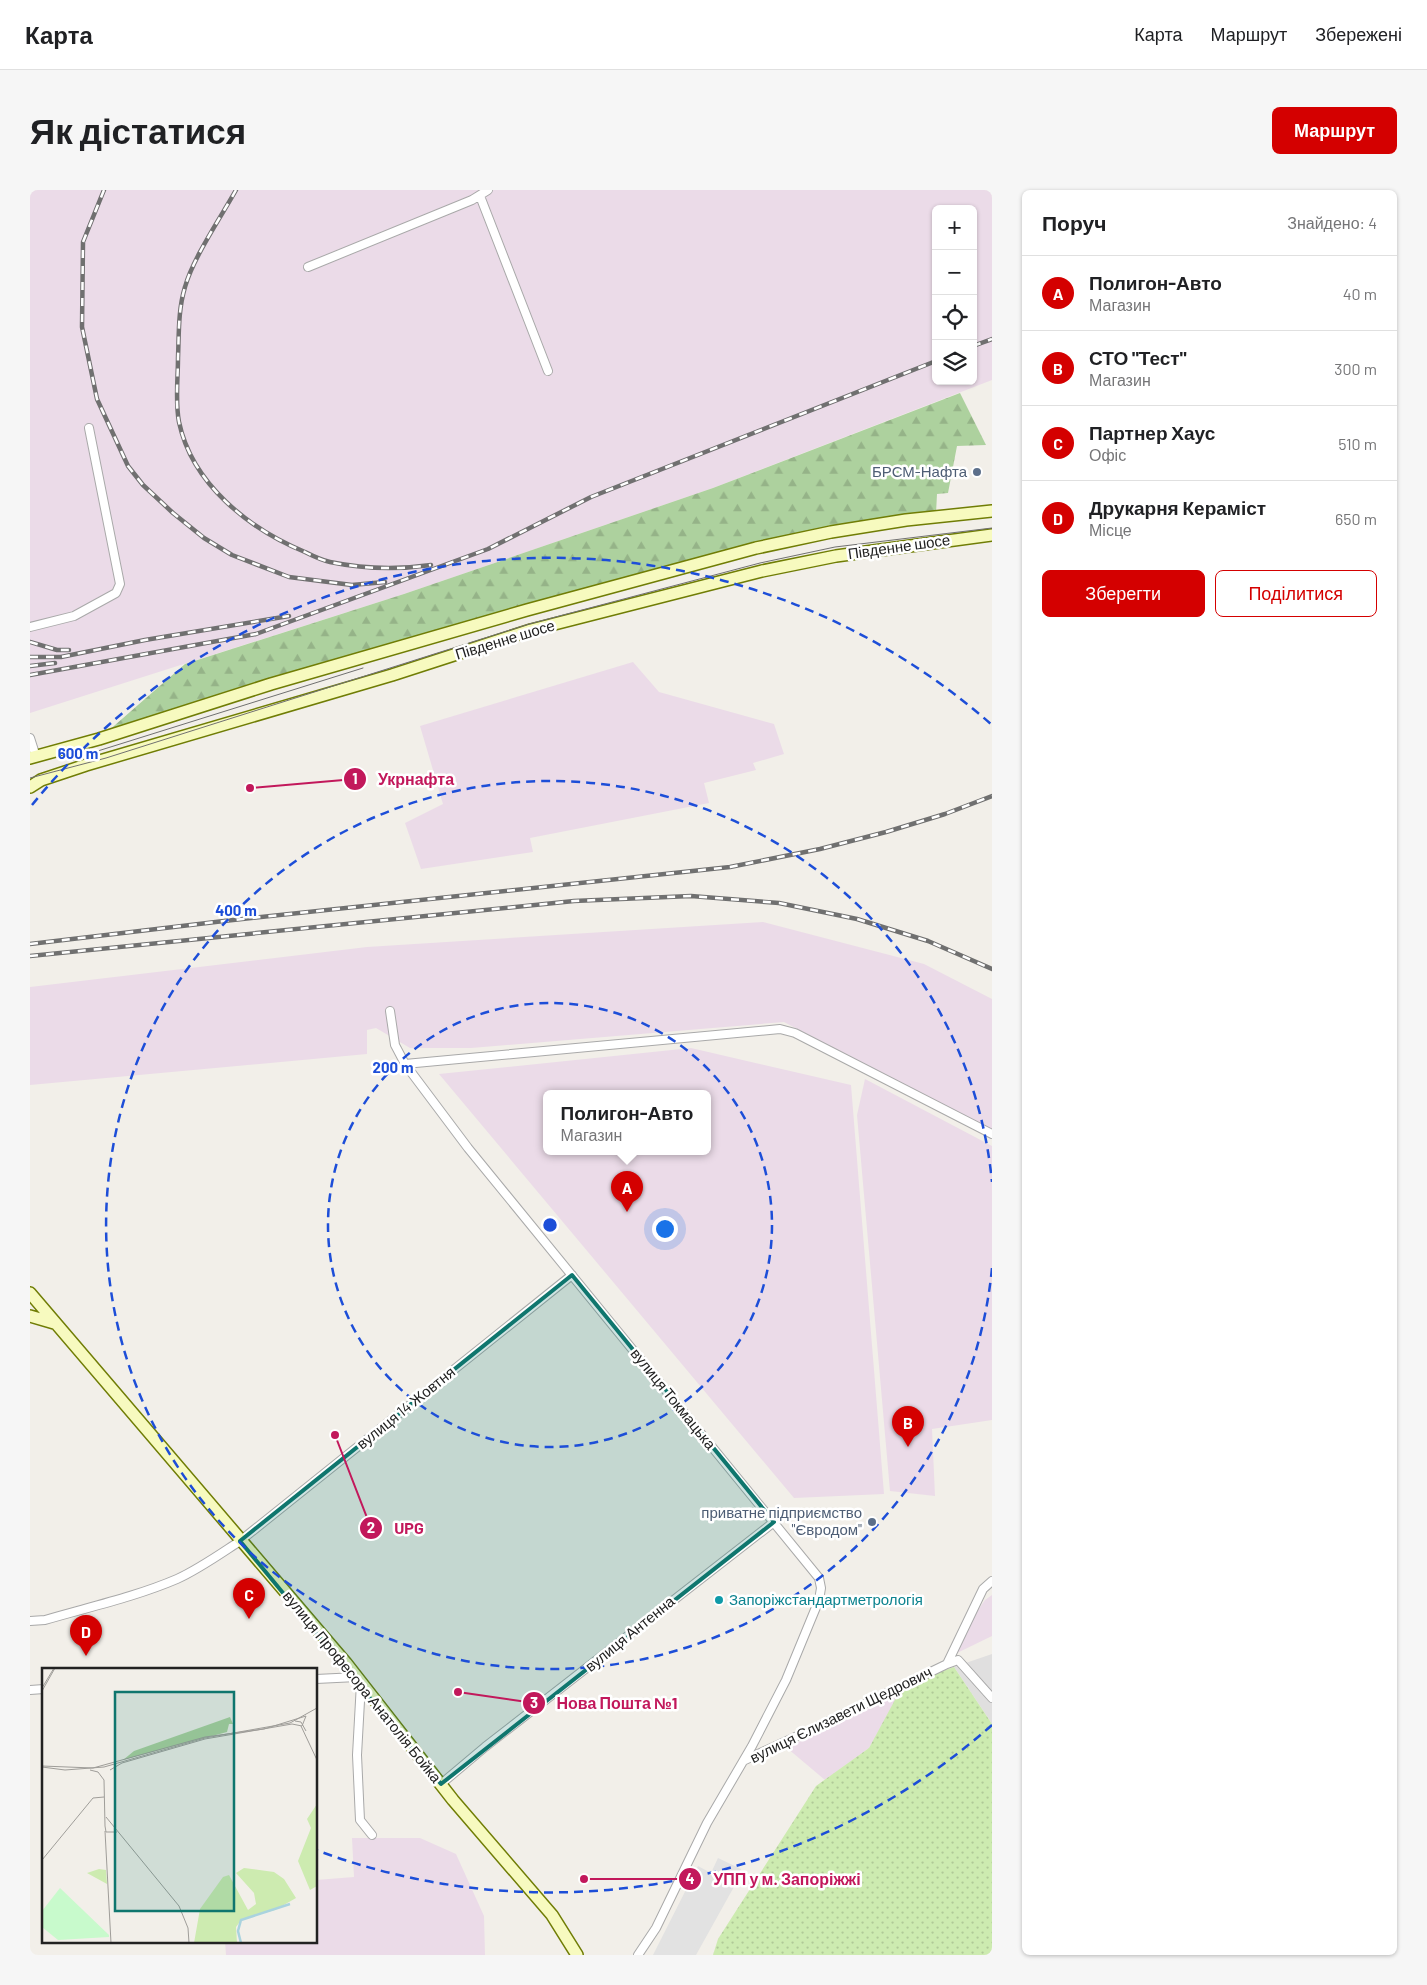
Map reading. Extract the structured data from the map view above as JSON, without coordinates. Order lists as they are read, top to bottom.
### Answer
{
  "streets": {
    "main road": ["Південне шосе", "вулиця Професора Анатолія Бойка"],
    "street": [
      "вулиця Токмацька",
      "вулиця 14 Жовтня",
      "вулиця Антенна",
      "вулиця Єлизавети Щедрович"
    ]
  },
  "crossings": [
    ["вулиця Токмацька", "вулиця 14 Жовтня"],
    ["вулиця Токмацька", "вулиця Антенна"],
    ["вулиця Токмацька", "вулиця Єлизавети Щедрович"],
    ["вулиця 14 Жовтня", "вулиця Професора Анатолія Бойка"],
    ["вулиця Антенна", "вулиця Професора Анатолія Бойка"]
  ],
  "places": [
    "БРСМ-Нафта",
    "Укрнафта",
    "UPG",
    "приватне підприємство \"Євродом\"",
    "Запоріжстандартметрологія",
    "Нова Пошта №1",
    "УПП у м. Запоріжжі"
  ],
  "page": {
    "header": "Карта",
    "nav": ["Карта", "Маршрут", "Збережені"],
    "buttons": [
      "Маршрут",
      ["Зберегти", "Поділитися"]
    ],
    "title": "Як дістатися",
    "heading": ["Поруч", "Знайдено: 4"],
    "map_buttons": ["+", "−"],
    "list": [
      {
        "mark": "A",
        "name": "Полигон-Авто",
        "note": "Магазин",
        "value": "40 m"
      },
      {
        "mark": "B",
        "name": "СТО \"Тест\"",
        "note": "Магазин",
        "value": "300 m"
      },
      {
        "mark": "C",
        "name": "Партнер Хаус",
        "note": "Офіс",
        "value": "510 m"
      },
      {
        "mark": "D",
        "name": "Друкарня Кераміст",
        "note": "Місце",
        "value": "650 m"
      }
    ],
    "popup": ["Полигон-Авто", "Магазин"],
    "pins": [
      "A",
      "B",
      "C",
      "D"
    ]
  },
  "rings": ["600 m", "400 m", "200 m"]
}
